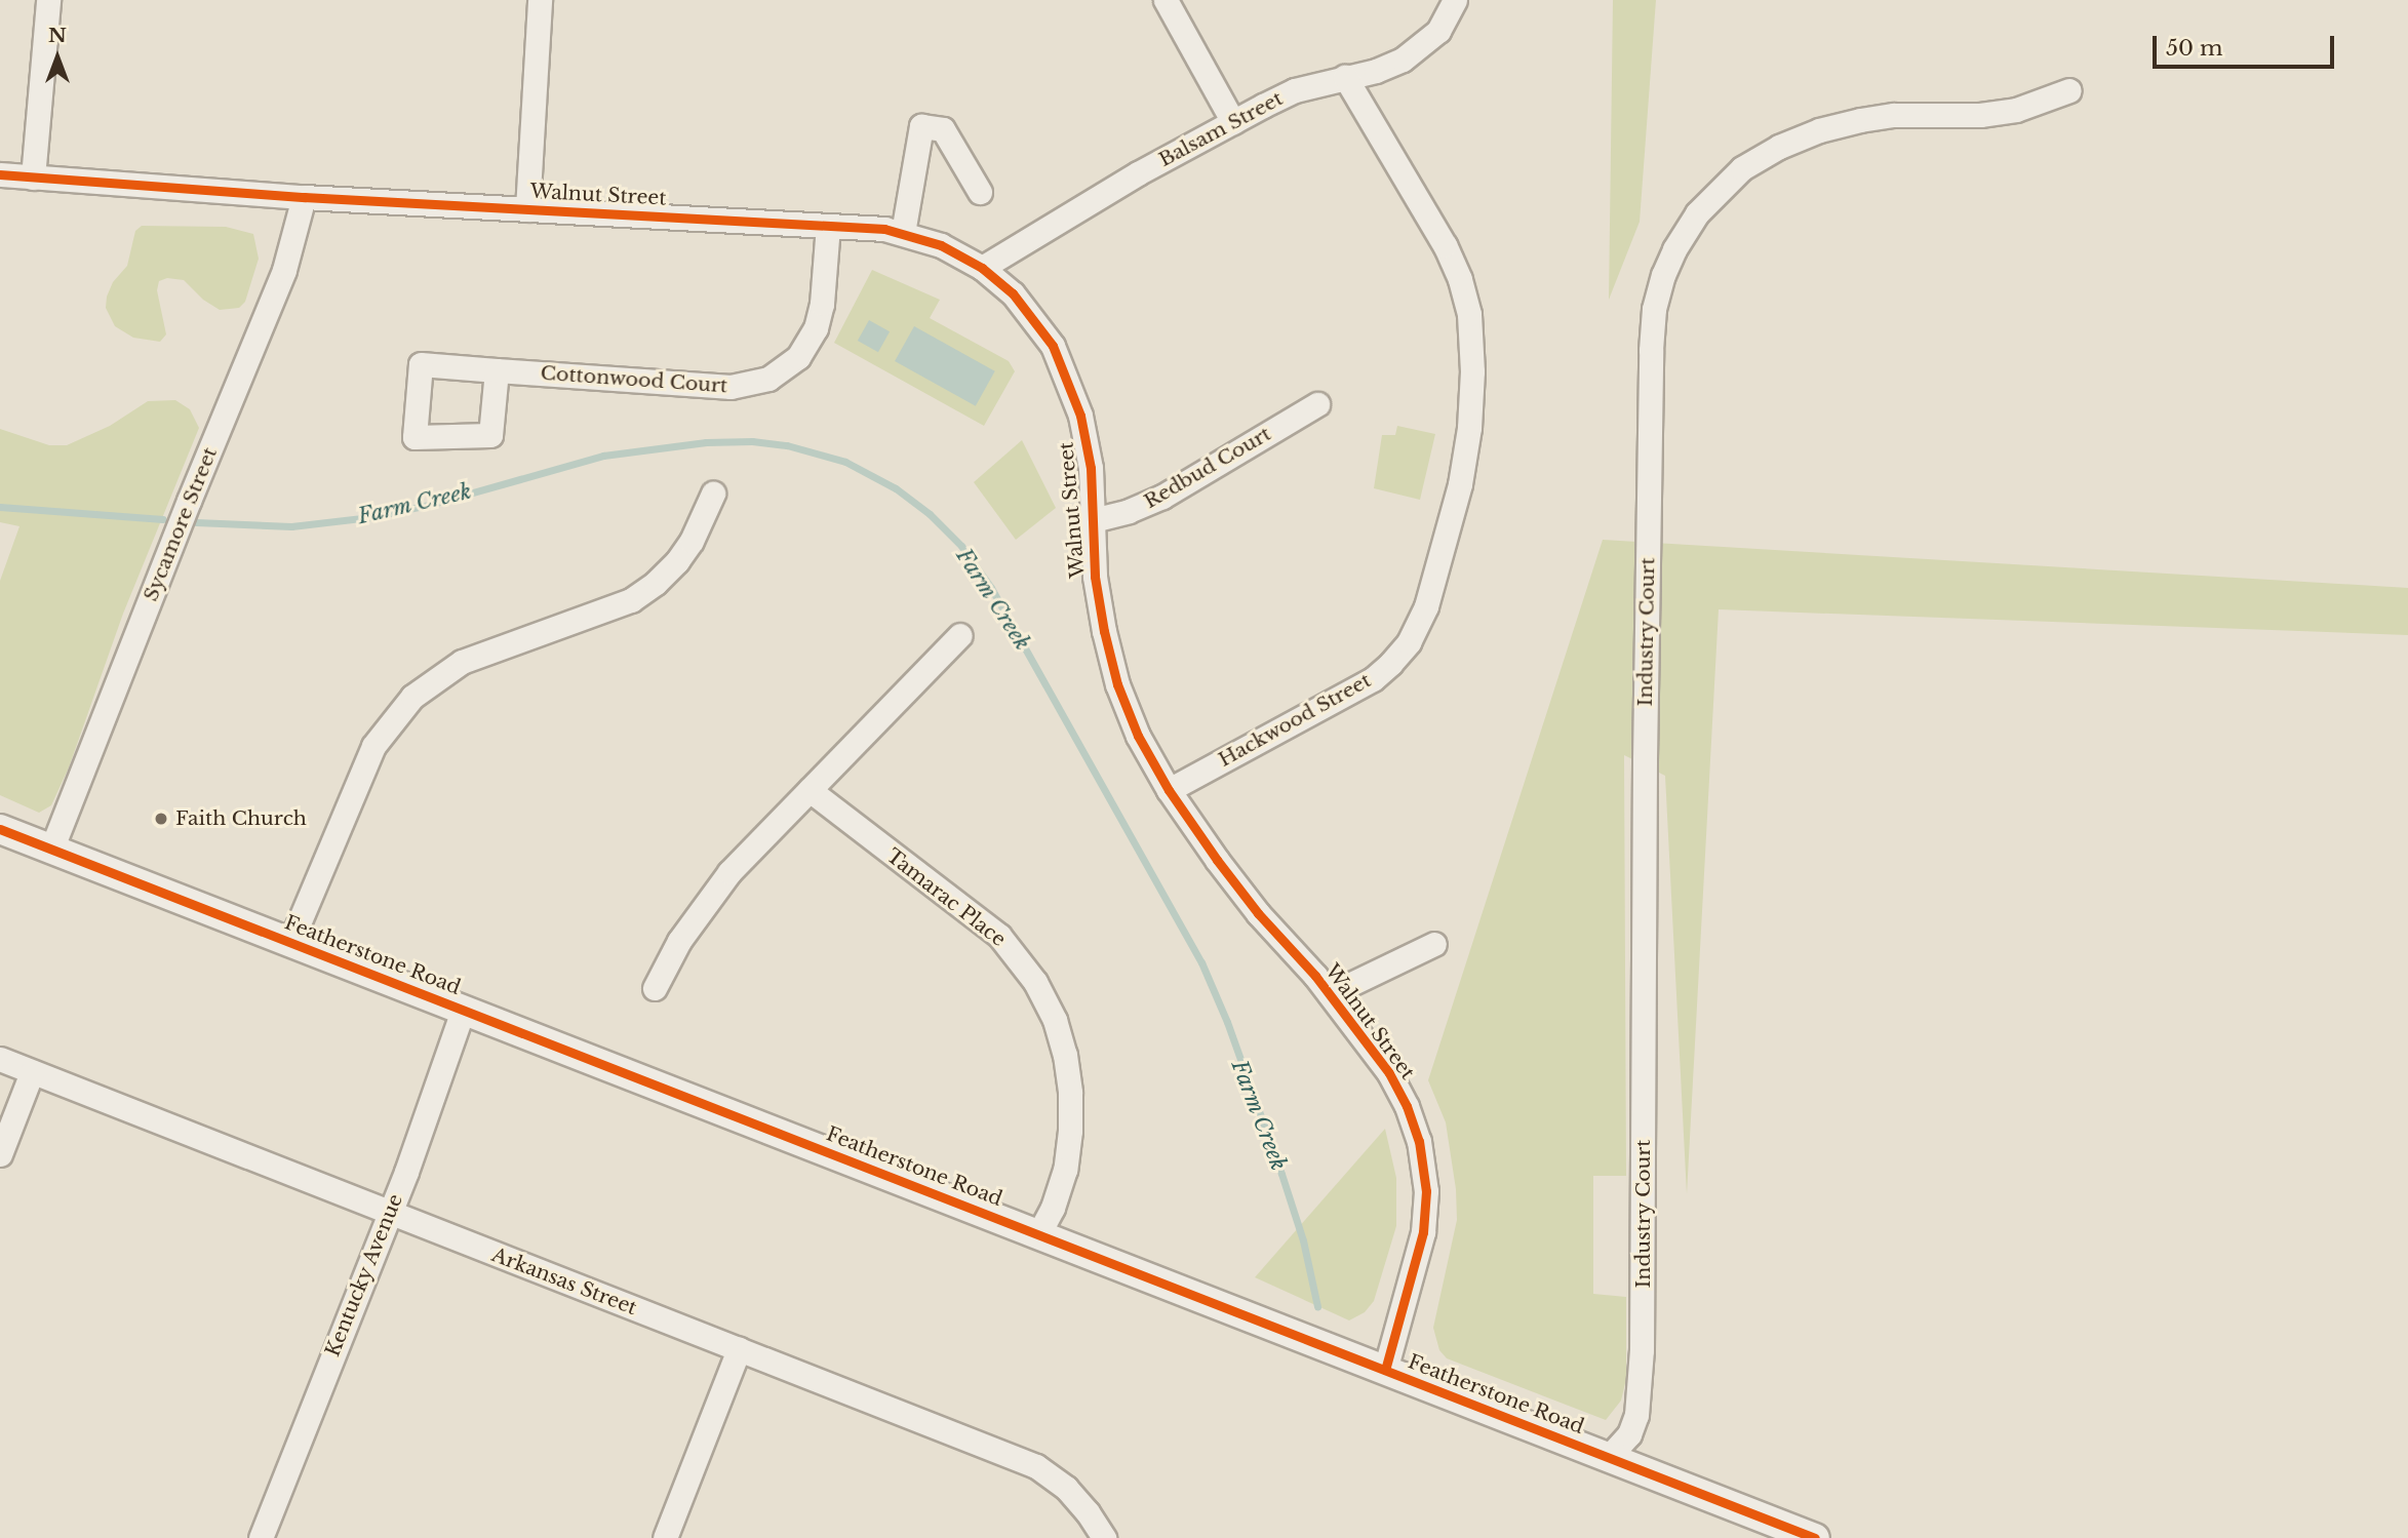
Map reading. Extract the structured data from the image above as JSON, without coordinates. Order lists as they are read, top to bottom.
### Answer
{
  "streets": {
    "street": [
      "Balsam Street",
      "Walnut Street",
      "Cottonwood Court",
      "Redbud Court",
      "Sycamore Street",
      "Industry Court",
      "Hackwood Street",
      "Tamarac Place",
      "Featherstone Road",
      "Kentucky Avenue",
      "Arkansas Street"
    ]
  },
  "crossings": [
    ["Balsam Street", "Walnut Street"],
    ["Balsam Street", "Hackwood Street"],
    ["Walnut Street", "Cottonwood Court"],
    ["Walnut Street", "Redbud Court"],
    ["Walnut Street", "Sycamore Street"],
    ["Walnut Street", "Hackwood Street"],
    ["Walnut Street", "Featherstone Road"],
    ["Sycamore Street", "Featherstone Road"],
    ["Industry Court", "Featherstone Road"],
    ["Tamarac Place", "Featherstone Road"],
    ["Featherstone Road", "Kentucky Avenue"],
    ["Kentucky Avenue", "Arkansas Street"]
  ],
  "water": ["Farm Creek"],
  "places": ["Faith Church"],
  "scale_bar": "50 m",
  "north": "top"
}
